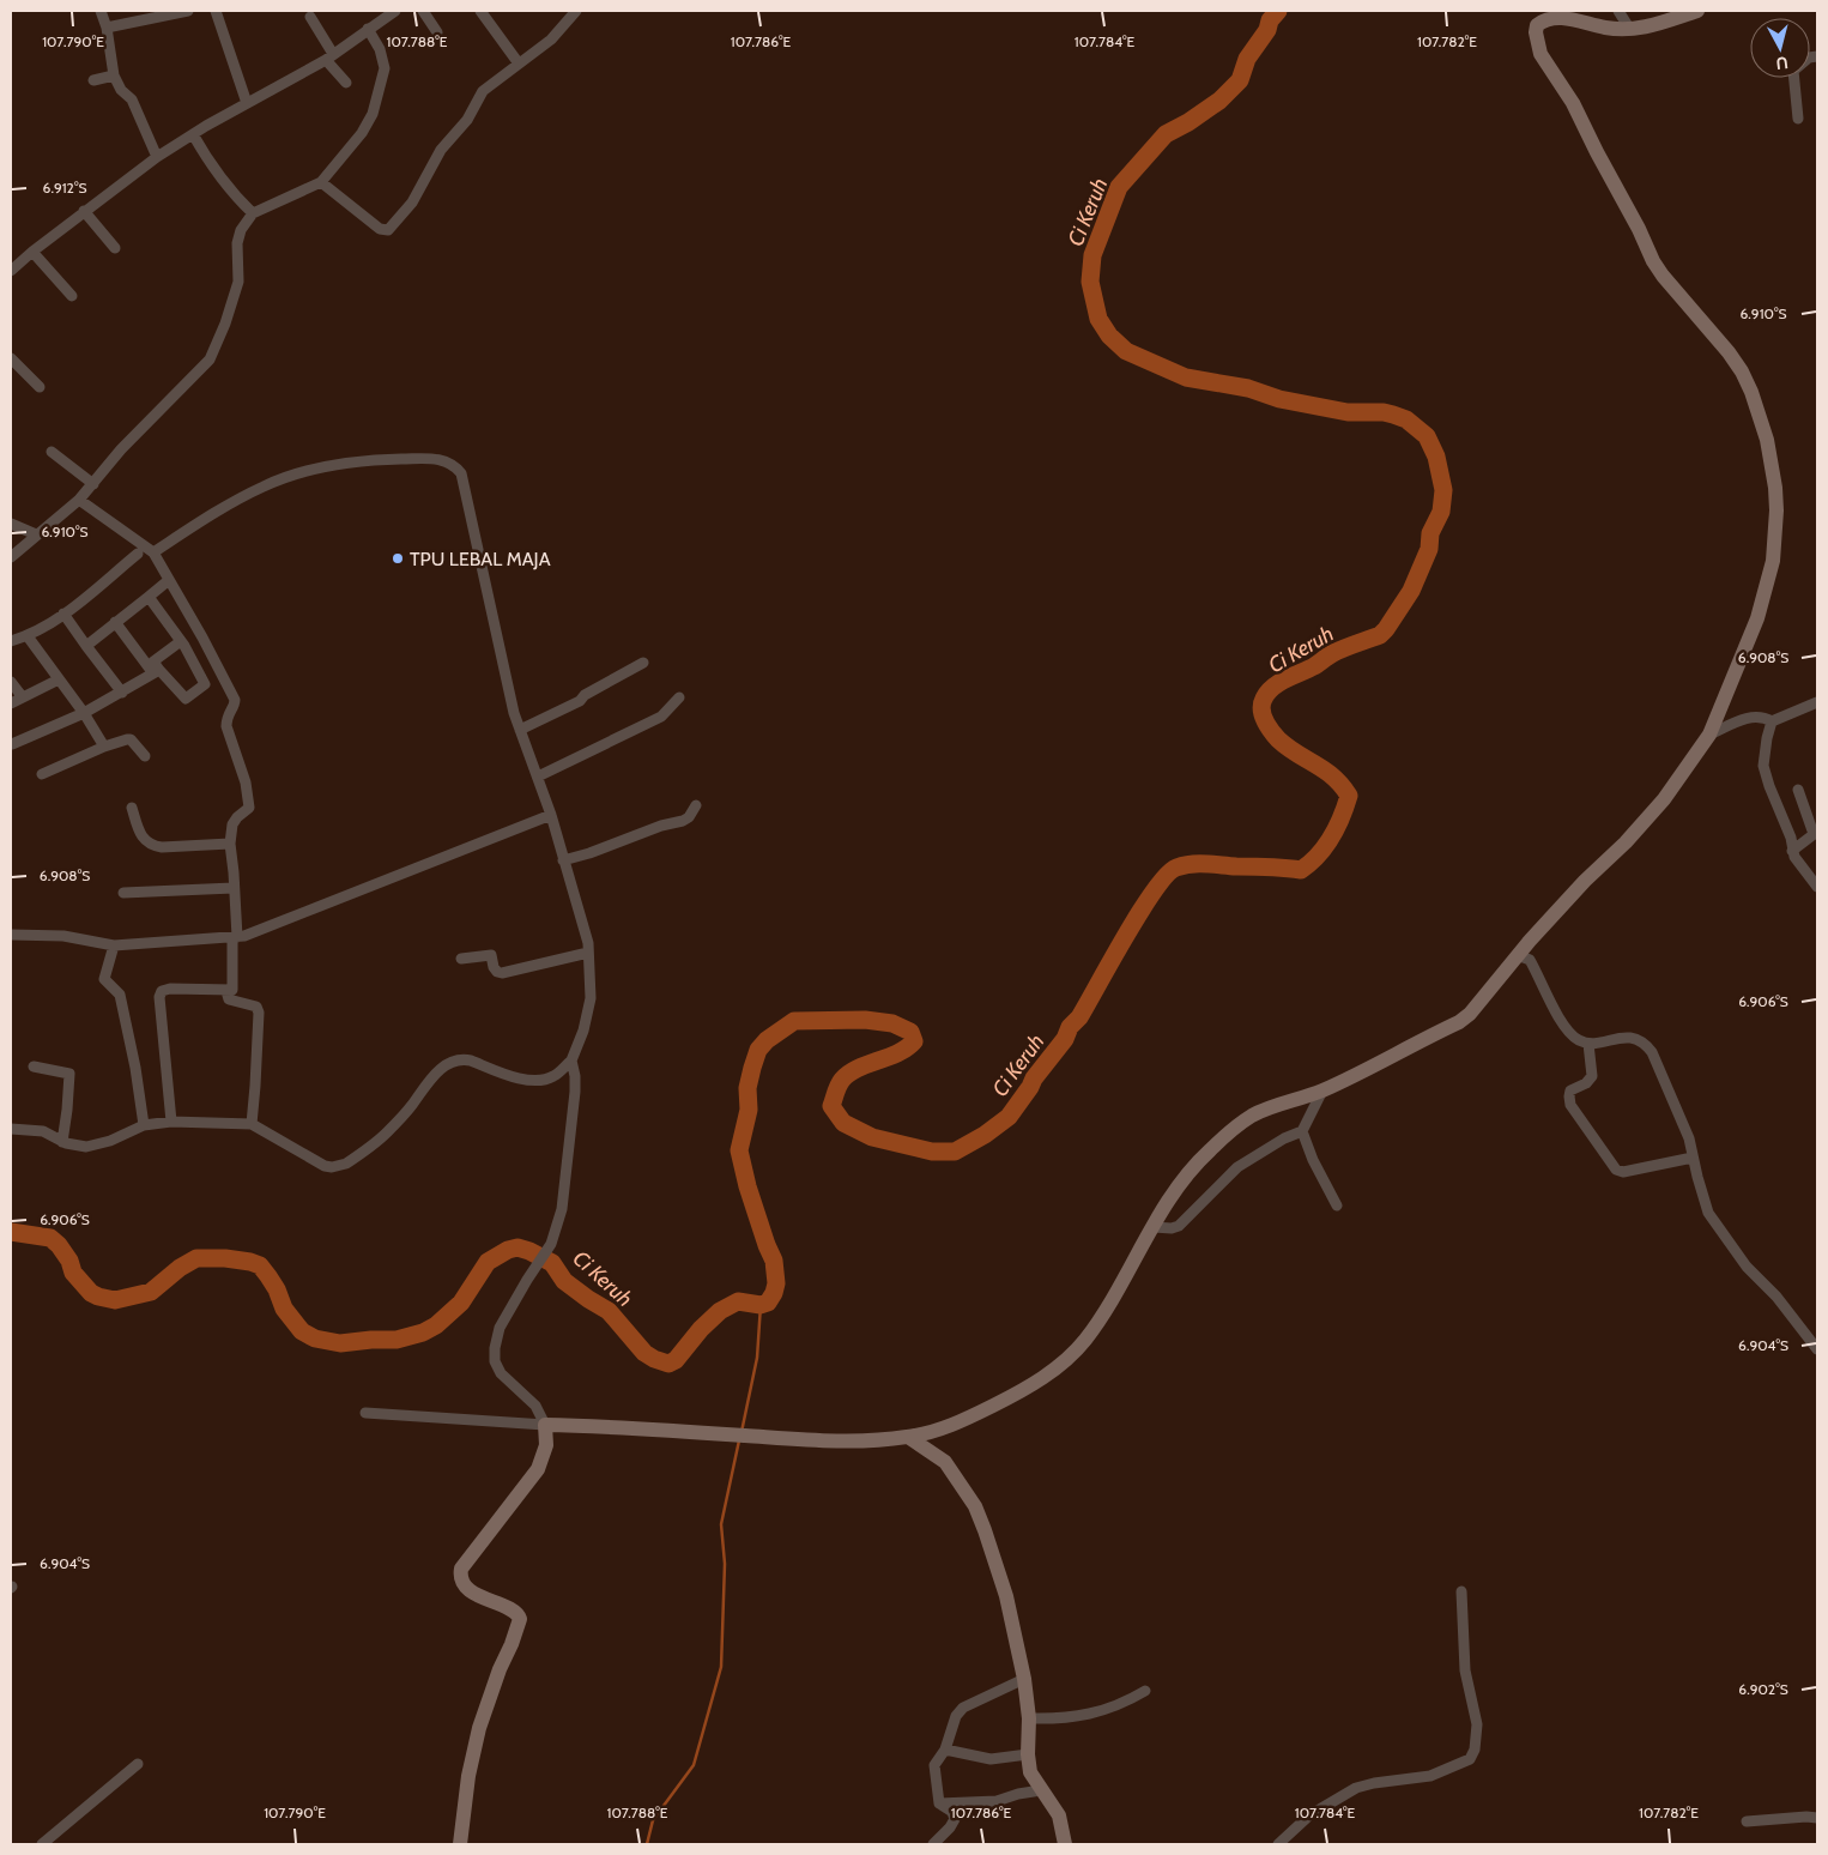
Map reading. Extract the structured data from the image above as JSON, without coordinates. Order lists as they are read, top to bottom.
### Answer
{
  "water": ["Ci Keruh"],
  "places": ["TPU LEBAL MAJA"],
  "north": "bottom",
  "coordinates": [
    "107.790°E",
    "107.788°E",
    "107.786°E",
    "107.784°E",
    "107.782°E",
    "6.912°S",
    "6.910°S",
    "6.908°S",
    "6.906°S",
    "6.904°S",
    "6.902°S"
  ]
}
